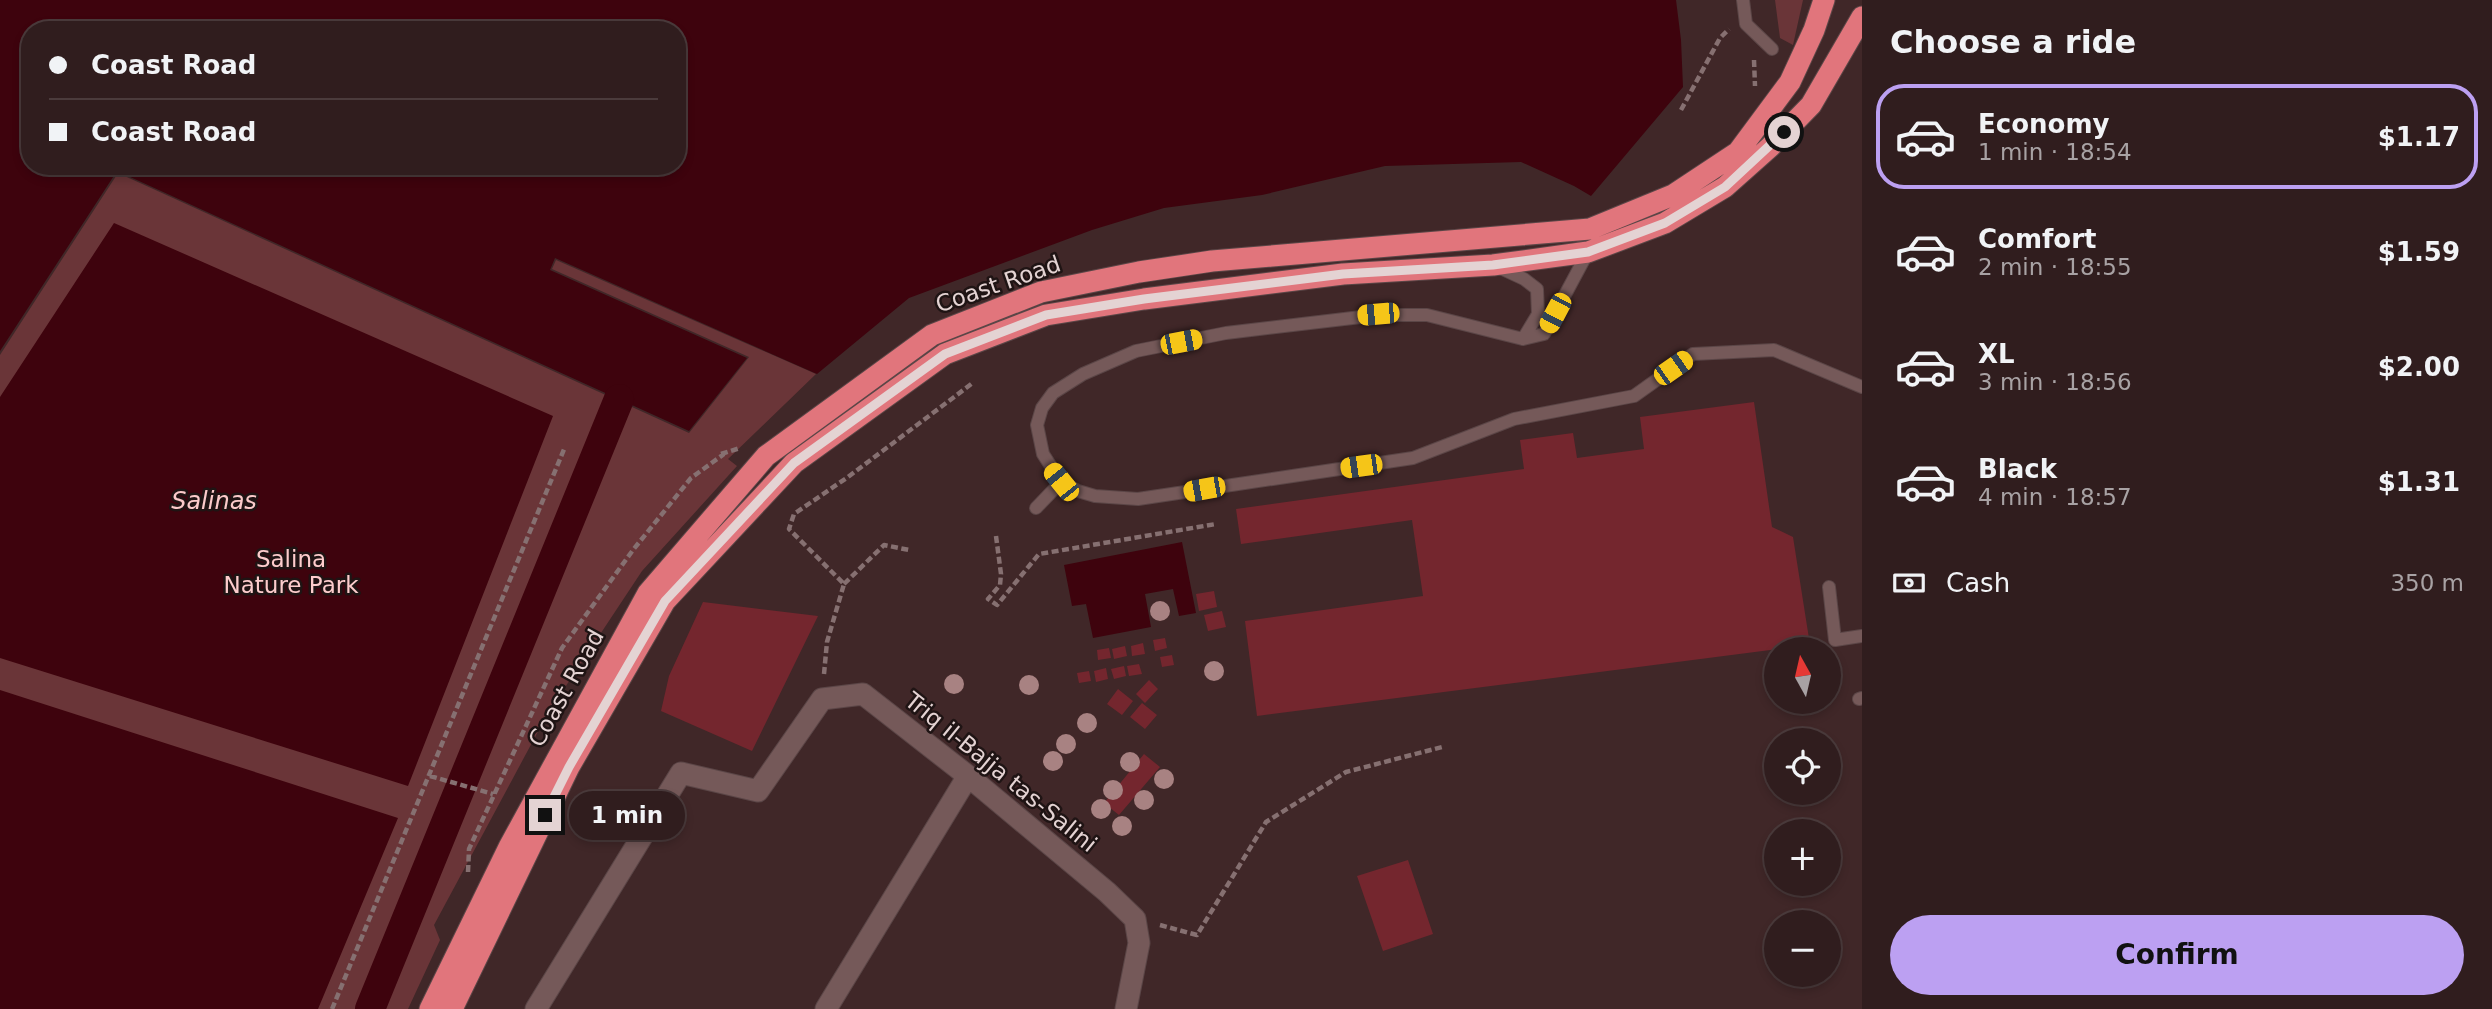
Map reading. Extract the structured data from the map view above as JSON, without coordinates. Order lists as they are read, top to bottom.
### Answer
{
  "streets": {
    "highway": ["Coast Road"],
    "street": ["Triq il-Bajja tas-Salini"]
  },
  "water": ["Salinas"],
  "parks": ["Salina Nature Park"],
  "north": "top",
  "page": {
    "heading": "Choose a ride",
    "banner": ["Coast Road", "Coast Road"],
    "list": [
      {
        "name": "Economy",
        "note": "1 min · 18:54",
        "value": "$1.17"
      },
      {
        "name": "Comfort",
        "note": "2 min · 18:55",
        "value": "$1.59"
      },
      {
        "name": "XL",
        "note": "3 min · 18:56",
        "value": "$2.00"
      },
      {
        "name": "Black",
        "note": "4 min · 18:57",
        "value": "$1.31"
      }
    ],
    "pay": ["Cash", "350 m"],
    "map_buttons": ["+", "−"],
    "bubble": "1 min",
    "buttons": "Confirm"
  }
}
